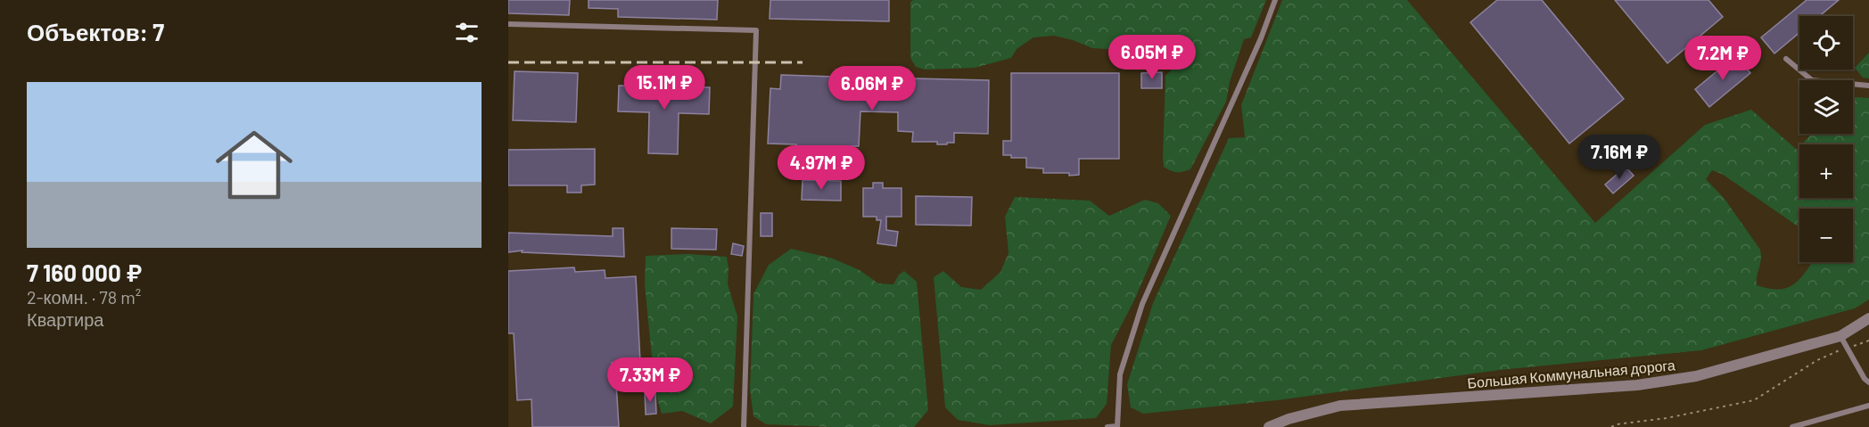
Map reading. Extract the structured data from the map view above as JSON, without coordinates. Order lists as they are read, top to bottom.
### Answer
{
  "streets": {
    "street": ["Большая Коммунальная дорога"]
  },
  "page": {
    "heading": "Объектов: 7",
    "map_buttons": ["+", "−"],
    "price": [
      "6.05M ₽",
      "7.2M ₽",
      "15.1M ₽",
      "6.06M ₽",
      "7.16M ₽",
      "4.97M ₽",
      "7.33M ₽"
    ],
    "list": [
      {
        "name": "7 160 000 ₽",
        "note": "2-комн. · 78 m² · Квартира"
      }
    ]
  }
}
